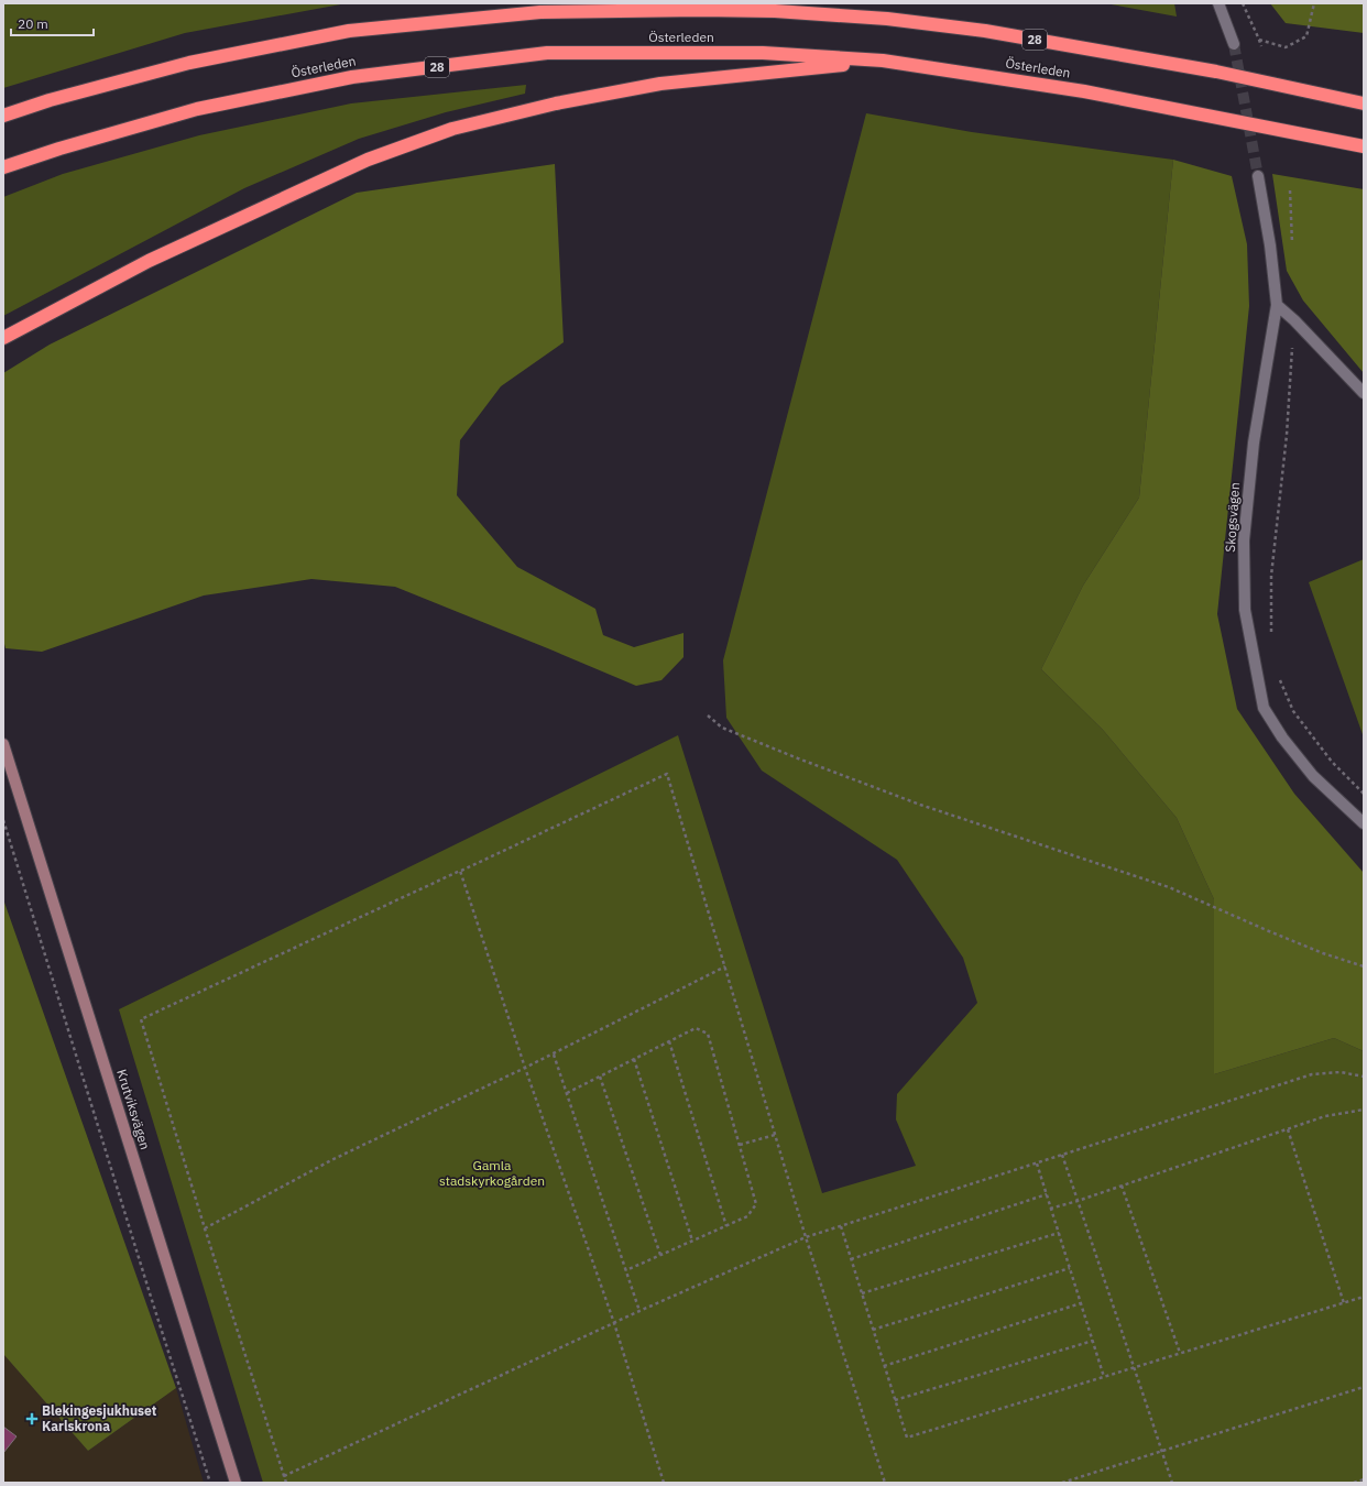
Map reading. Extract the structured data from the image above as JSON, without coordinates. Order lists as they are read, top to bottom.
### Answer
{
  "streets": {
    "highway": ["Österleden", "28"],
    "street": ["Skogsvägen", "Krutviksvägen"]
  },
  "parks": ["Gamla stadskyrkogården"],
  "places": {
    "health": ["Blekingesjukhuset Karlskrona"]
  },
  "scale_bar": "20 m"
}
